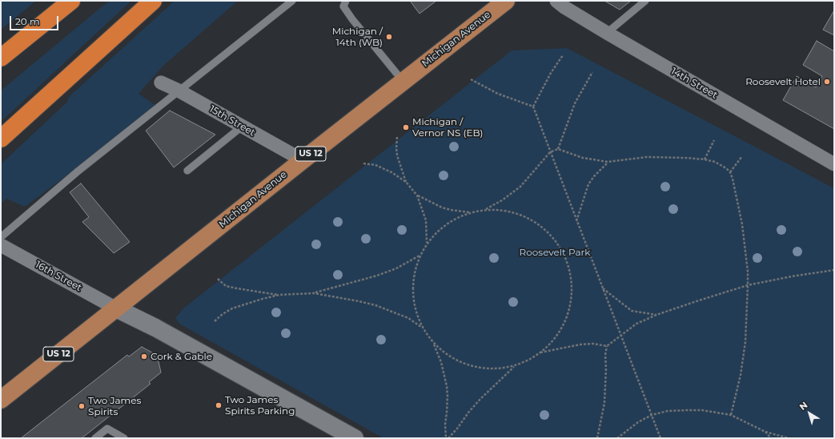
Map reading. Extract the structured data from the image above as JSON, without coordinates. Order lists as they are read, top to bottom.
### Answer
{
  "streets": {
    "main road": ["Michigan Avenue", "US 12"],
    "street": ["14th Street", "15th Street", "16th Street"]
  },
  "crossings": [
    ["Michigan Avenue", "15th Street"],
    ["Michigan Avenue", "16th Street"]
  ],
  "parks": ["Roosevelt Park"],
  "places": [
    "Michigan / 14th (WB)",
    "Roosevelt Hotel",
    "Michigan / Vernor NS (EB)",
    "Cork & Gable",
    "Two James Spirits Parking",
    "Two James Spirits"
  ],
  "scale_bar": "20 m",
  "north": "top left"
}
